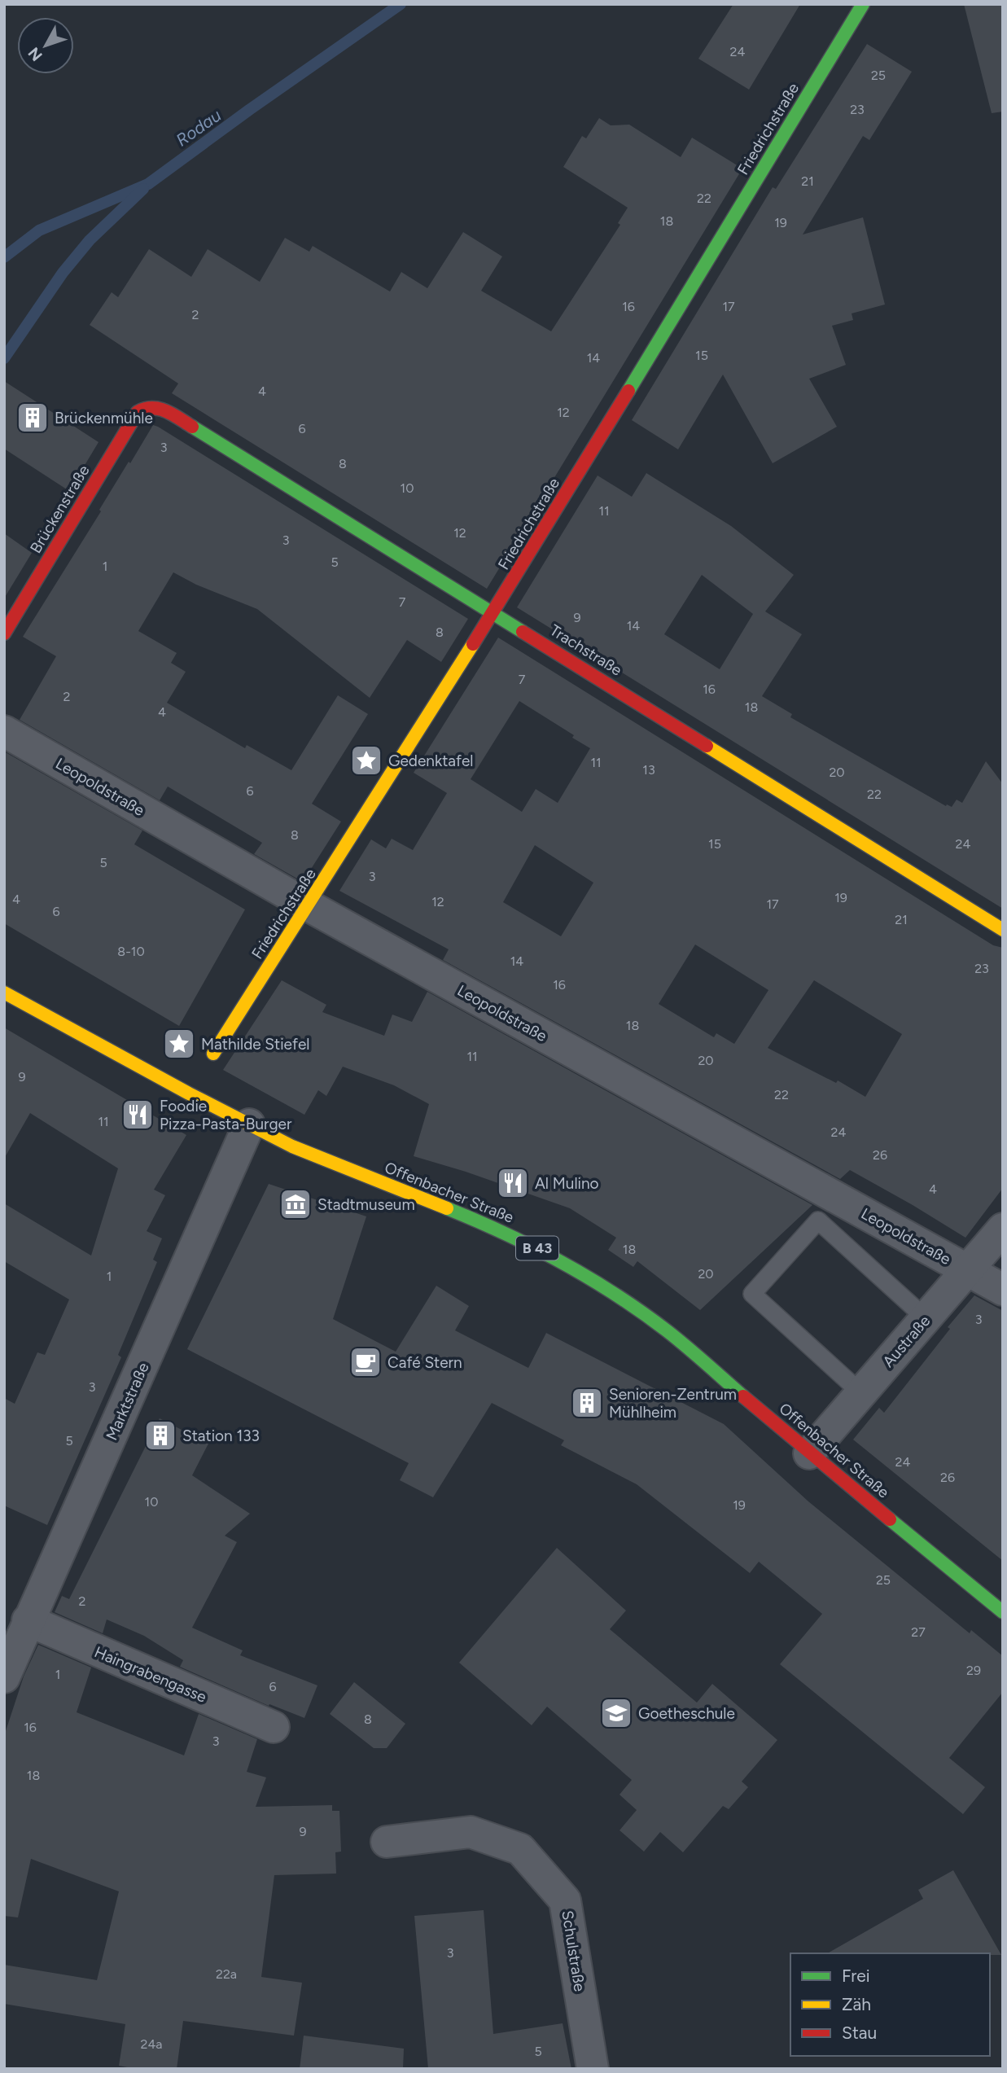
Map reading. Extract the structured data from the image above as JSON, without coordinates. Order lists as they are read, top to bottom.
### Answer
{
  "streets": {
    "street": [
      "Friedrichstraße",
      "Brückenstraße",
      "Trachstraße",
      "Leopoldstraße",
      "Offenbacher Straße",
      "B 43",
      "Austraße",
      "Marktstraße",
      "Haingrabengasse",
      "Schulstraße"
    ]
  },
  "crossings": [
    ["Friedrichstraße", "Trachstraße"],
    ["Friedrichstraße", "Leopoldstraße"],
    ["Brückenstraße", "Trachstraße"],
    ["Leopoldstraße", "Austraße"],
    ["Offenbacher Straße", "Austraße"],
    ["Offenbacher Straße", "Marktstraße"],
    ["Marktstraße", "Haingrabengasse"]
  ],
  "water": ["Rodau"],
  "places": {
    "building": ["Brückenmühle", "Senioren-Zentrum Mühlheim", "Station 133"],
    "place": ["Gedenktafel", "Mathilde Stiefel"],
    "restaurant": ["Foodie Pizza-Pasta-Burger", "Al Mulino"],
    "museum": ["Stadtmuseum"],
    "cafe": ["Café Stern"],
    "school or university": ["Goetheschule"]
  },
  "house_numbers": [
    "24",
    "25",
    "23",
    "21",
    "22",
    "18",
    "19",
    "16",
    "17",
    "2",
    "15",
    "14",
    "4",
    "12",
    "6",
    "3",
    "8",
    "10",
    "11",
    "12",
    "3",
    "5",
    "1",
    "7",
    "9",
    "14",
    "8",
    "7",
    "16",
    "2",
    "18",
    "4",
    "11",
    "13",
    "20",
    "6",
    "22",
    "8",
    "15",
    "24",
    "5",
    "3",
    "19",
    "4",
    "12",
    "17",
    "6",
    "21",
    "8-10",
    "14",
    "23",
    "16",
    "18",
    "11",
    "20",
    "9",
    "22",
    "11",
    "24",
    "26",
    "4",
    "18",
    "20",
    "1",
    "3",
    "3",
    "5",
    "24",
    "26",
    "10",
    "19",
    "25",
    "2",
    "27",
    "29",
    "1",
    "6",
    "8",
    "16",
    "3",
    "18",
    "9",
    "3",
    "22a",
    "24a",
    "5"
  ],
  "legend": ["Frei", "Zäh", "Stau"],
  "north": "bottom left"
}
